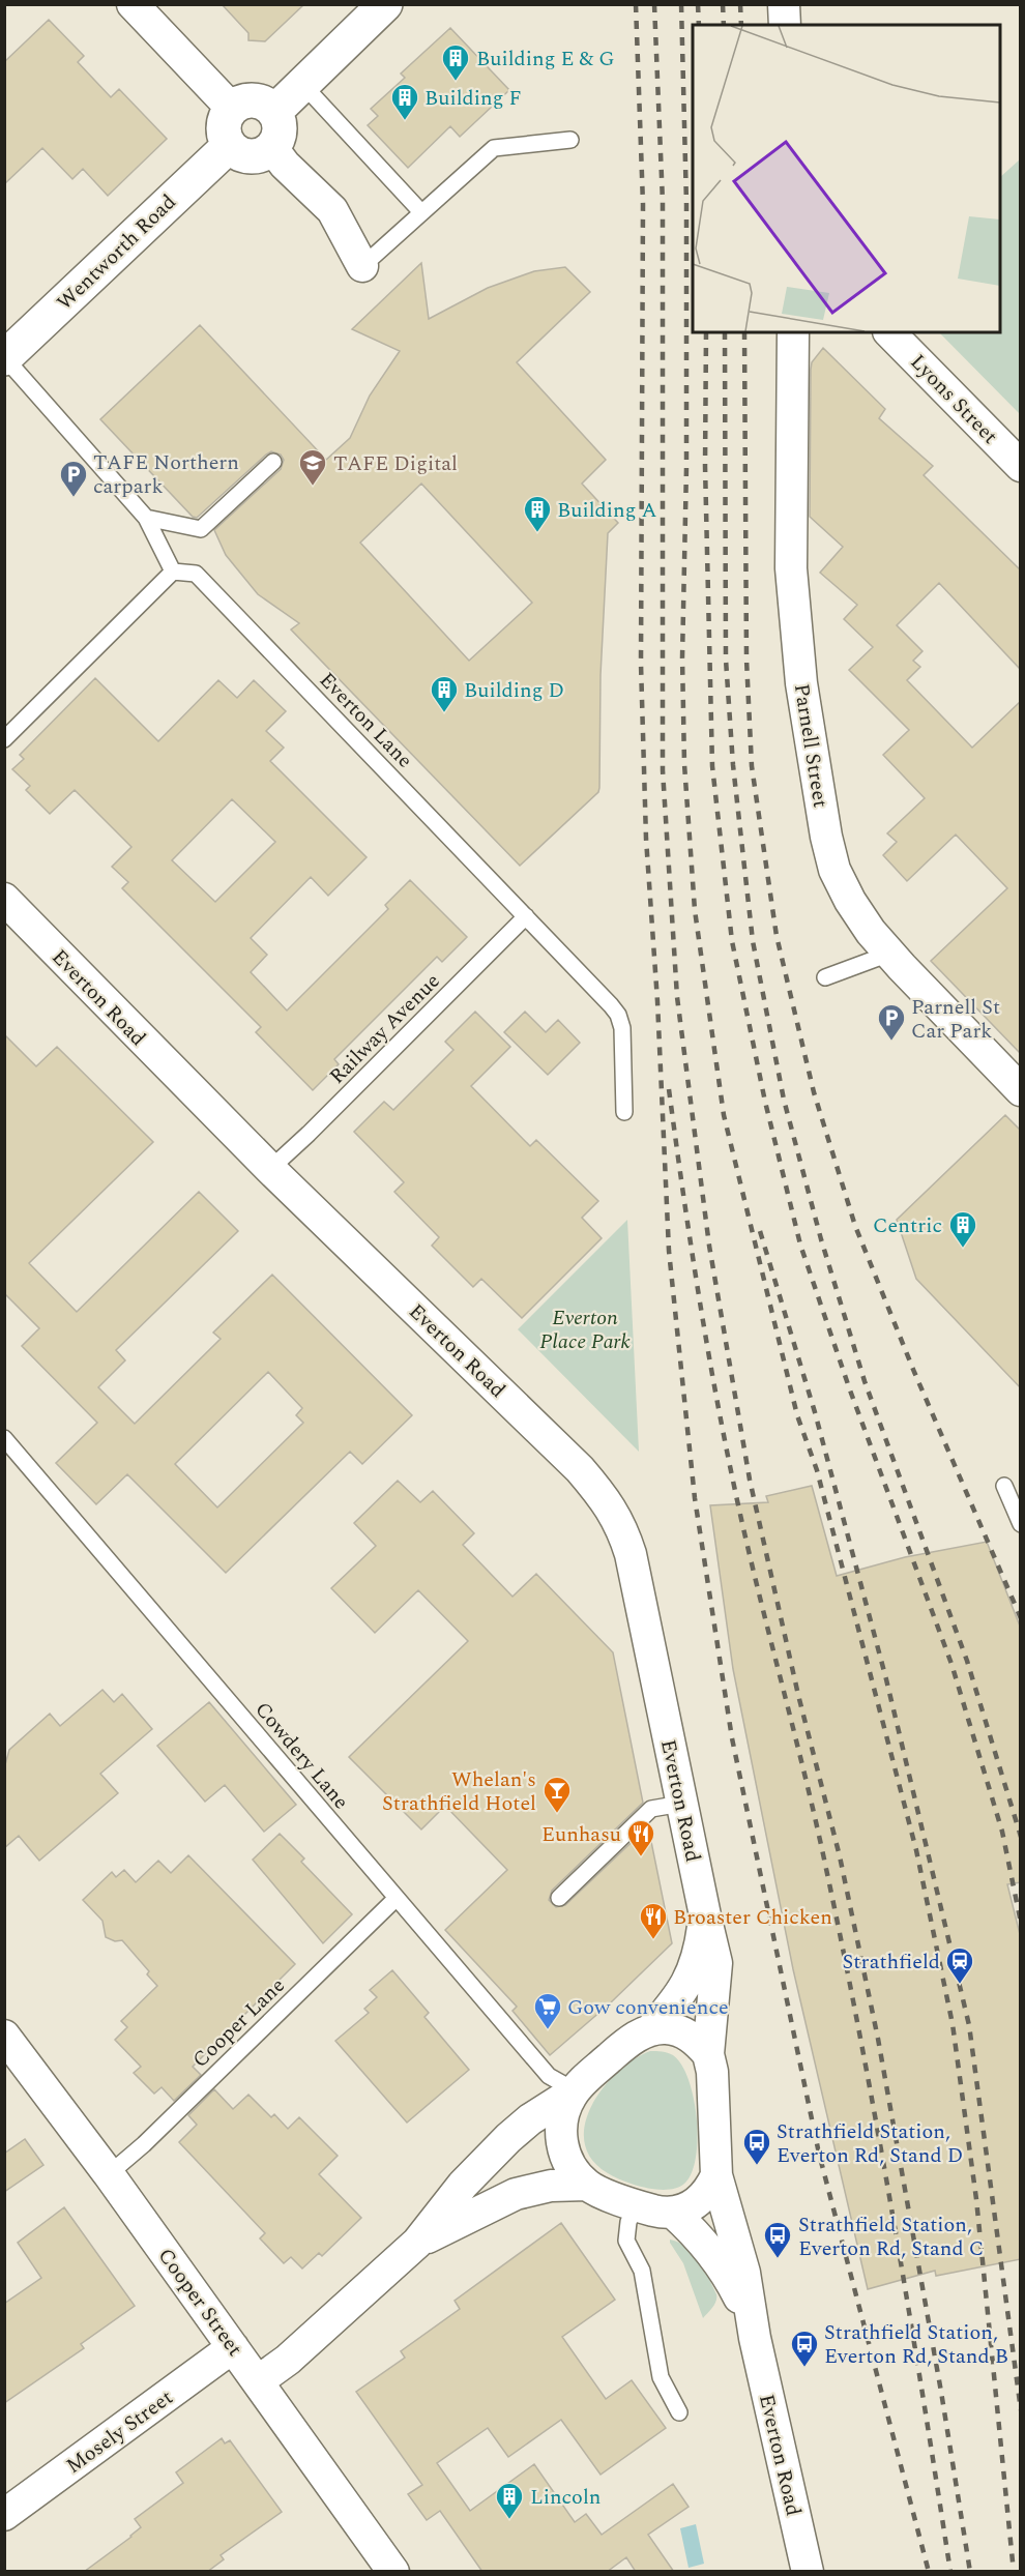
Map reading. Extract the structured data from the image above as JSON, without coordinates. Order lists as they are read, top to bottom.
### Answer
{
  "streets": {
    "street": [
      "Wentworth Road",
      "Lyons Street",
      "Parnell Street",
      "Everton Road",
      "Cooper Street",
      "Mosely Street"
    ],
    "lane": [
      "Everton Lane",
      "Railway Avenue",
      "Cowdery Lane",
      "Cooper Lane"
    ]
  },
  "crossings": [
    ["Everton Lane", "Railway Avenue"],
    ["Everton Road", "Railway Avenue"],
    ["Everton Road", "Cowdery Lane"],
    ["Cowdery Lane", "Cooper Lane"],
    ["Cooper Lane", "Cooper Street"],
    ["Cooper Street", "Mosely Street"]
  ],
  "parks": ["Everton Place Park"],
  "places": {
    "building": [
      "Building E & G",
      "Building F",
      "Building A",
      "Building D",
      "Centric",
      "Lincoln"
    ],
    "school or university": ["TAFE Digital"],
    "parking": ["TAFE Northern carpark", "Parnell St Car Park"],
    "bar": ["Whelan's Strathfield Hotel"],
    "restaurant": ["Eunhasu", "Broaster Chicken"],
    "station": ["Strathfield"],
    "supermarket": ["Gow convenience"],
    "bus stop": ["Strathfield Station, Everton Rd, Stand D", "Strathfield Station, Everton Rd, Stand C", "Strathfield Station, Everton Rd, Stand B"]
  }
}
